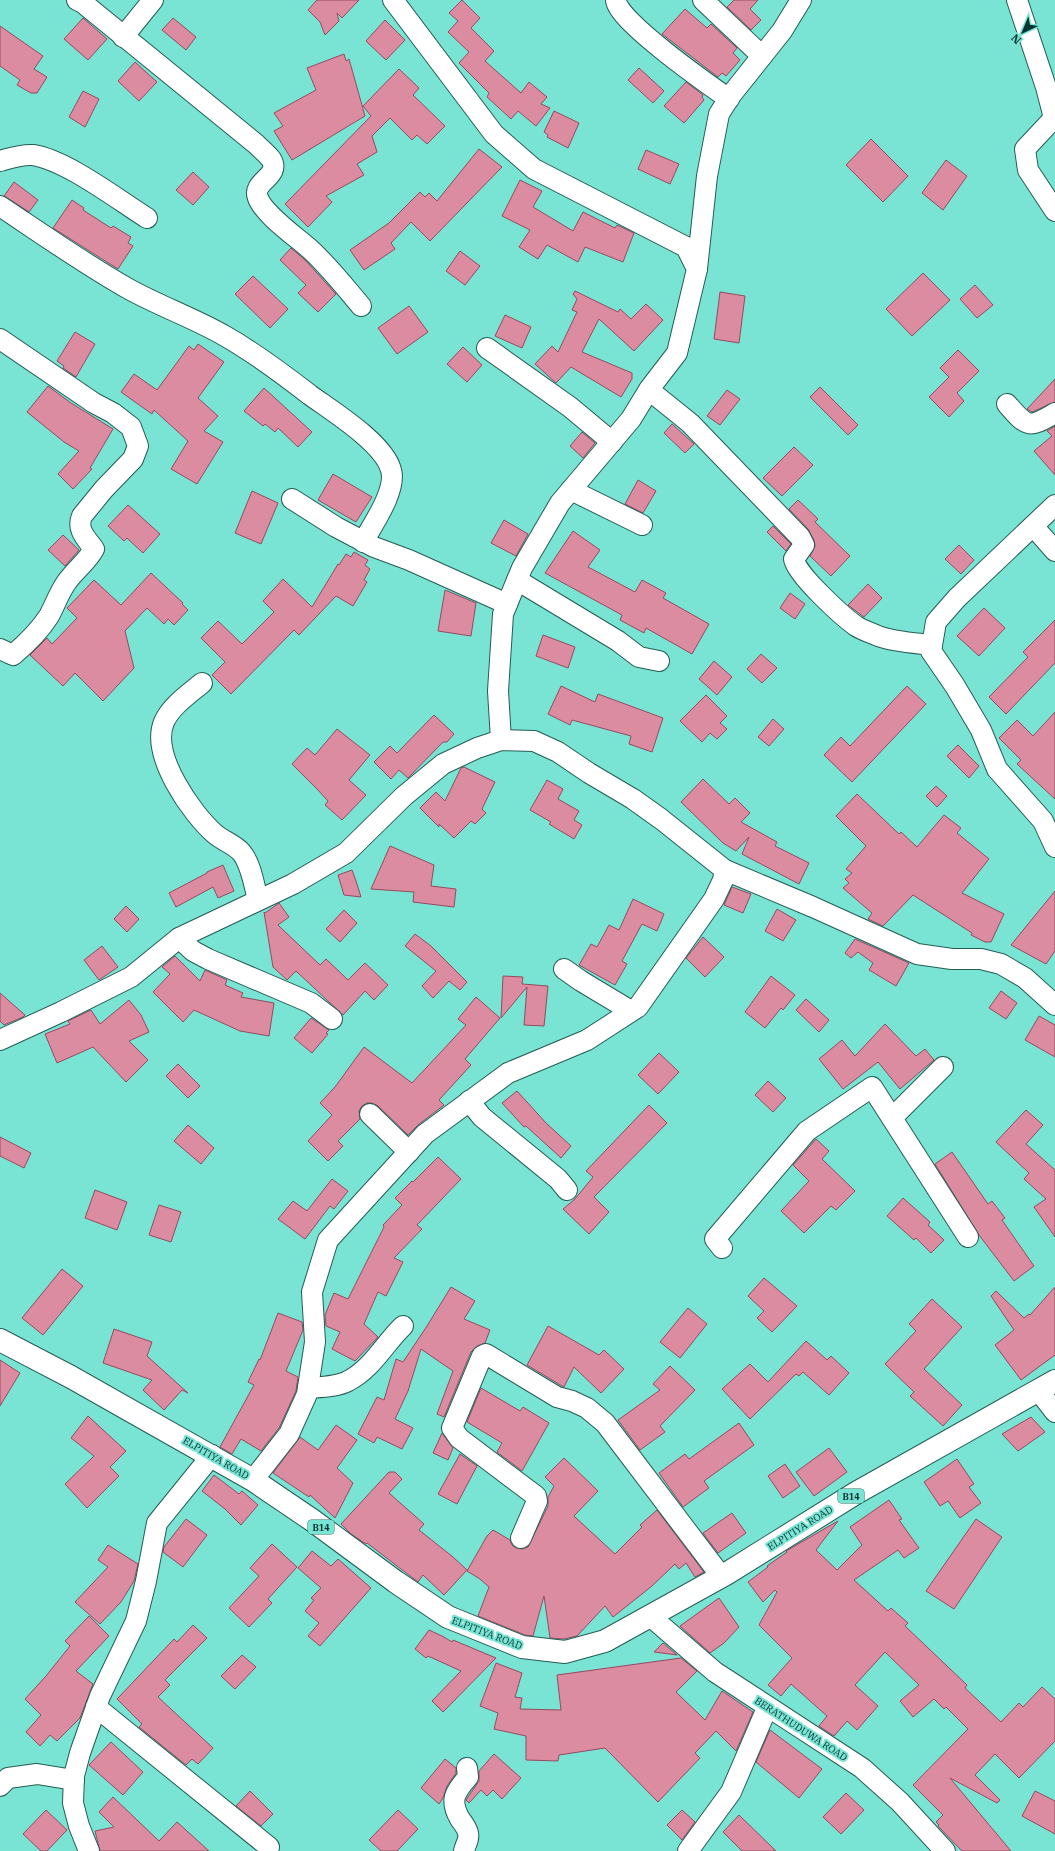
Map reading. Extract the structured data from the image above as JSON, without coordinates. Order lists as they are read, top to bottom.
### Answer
{
  "streets": {
    "main road": ["ELPITIYA ROAD", "B14"],
    "street": ["BERATHUDUWA ROAD"]
  },
  "crossings": [
    ["ELPITIYA ROAD", "BERATHUDUWA ROAD"]
  ],
  "north": "bottom left"
}
